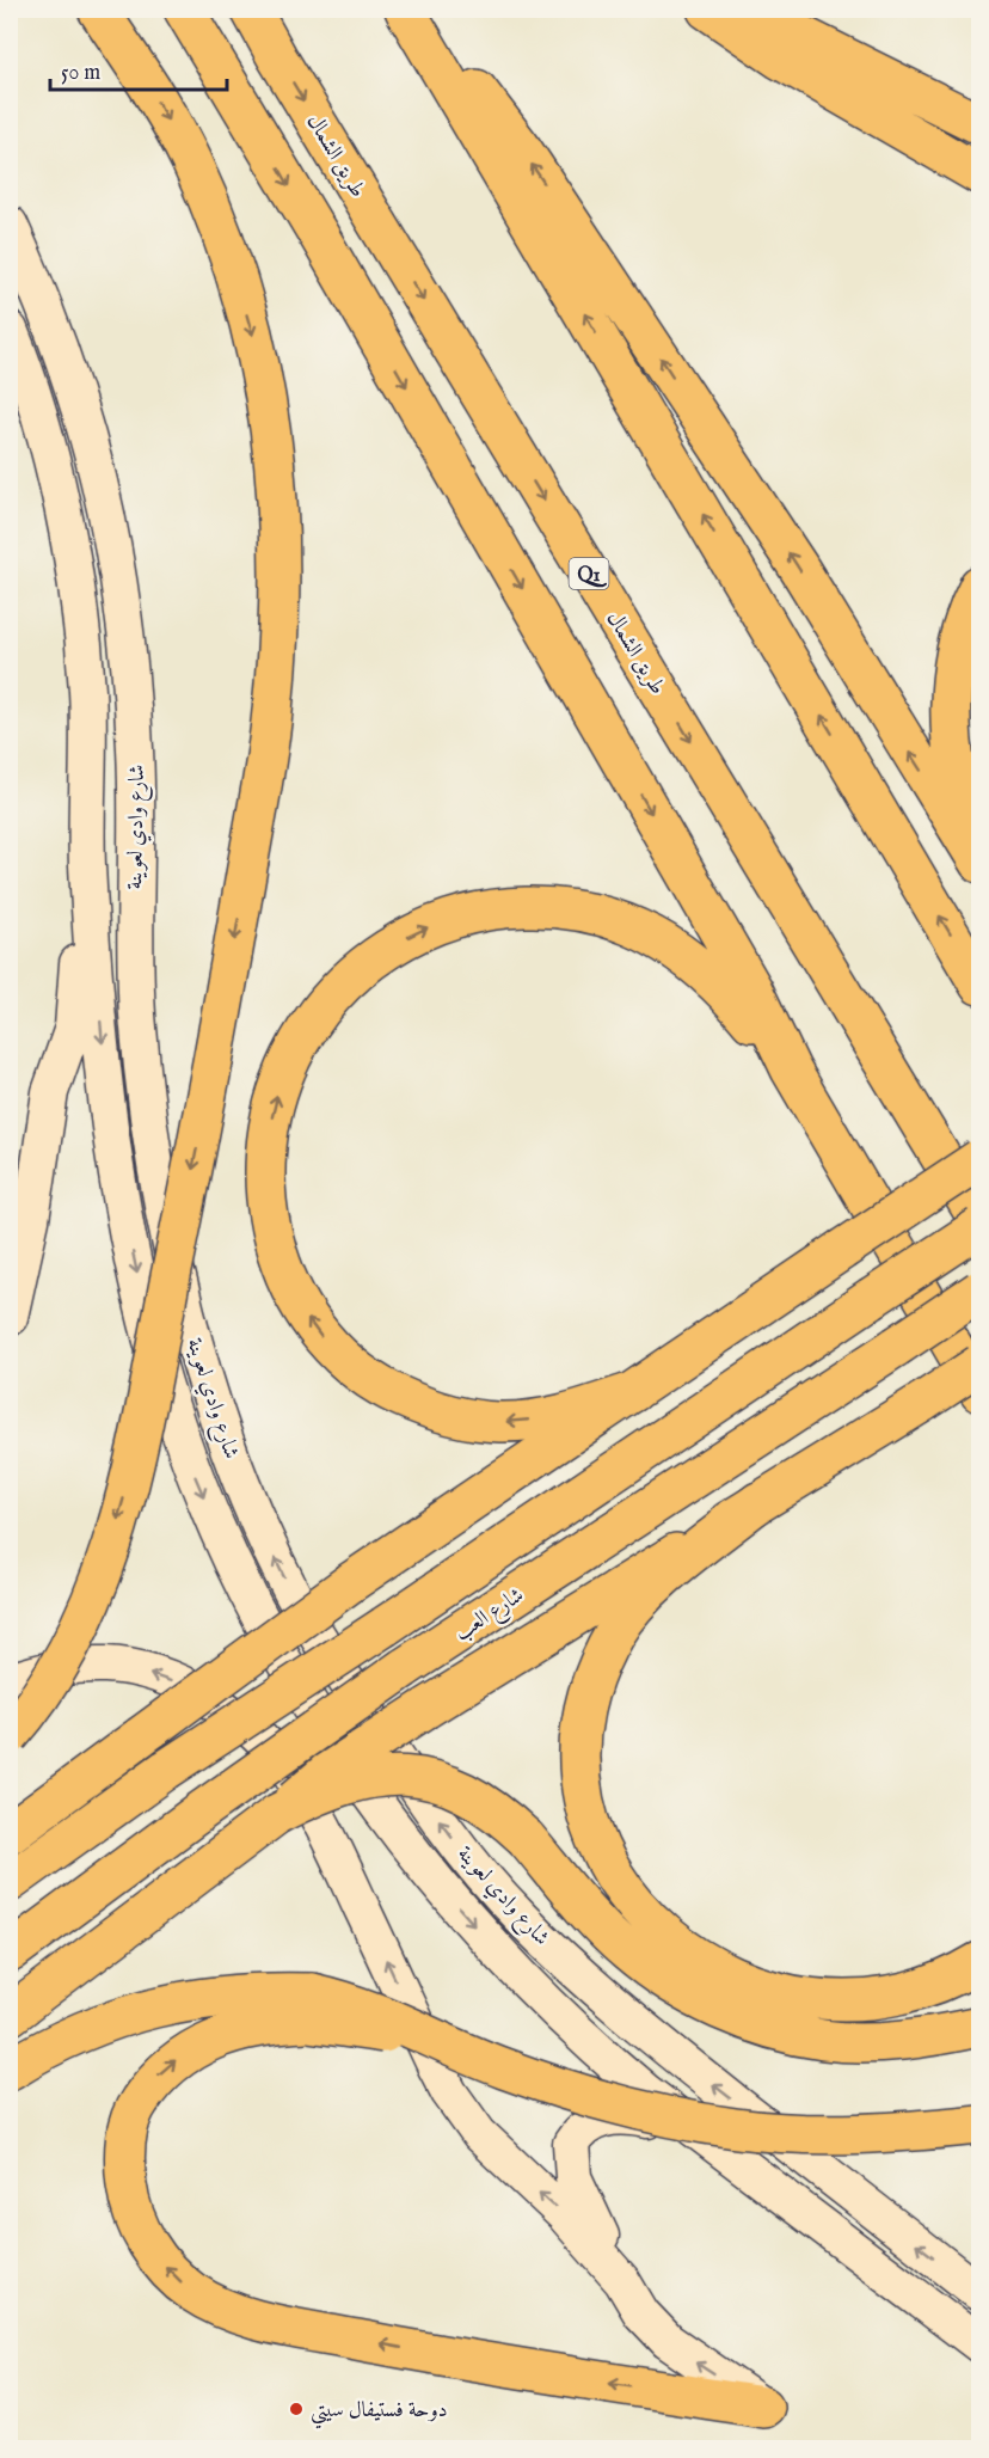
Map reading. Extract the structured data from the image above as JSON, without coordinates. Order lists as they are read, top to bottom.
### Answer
{
  "streets": {
    "main road": [
      "طريق الشمال",
      "Q1",
      "شارع وادي لعوينة",
      "شارع العب"
    ]
  },
  "places": ["دوحة فستيفال سيتي"],
  "scale_bar": "50 m"
}
